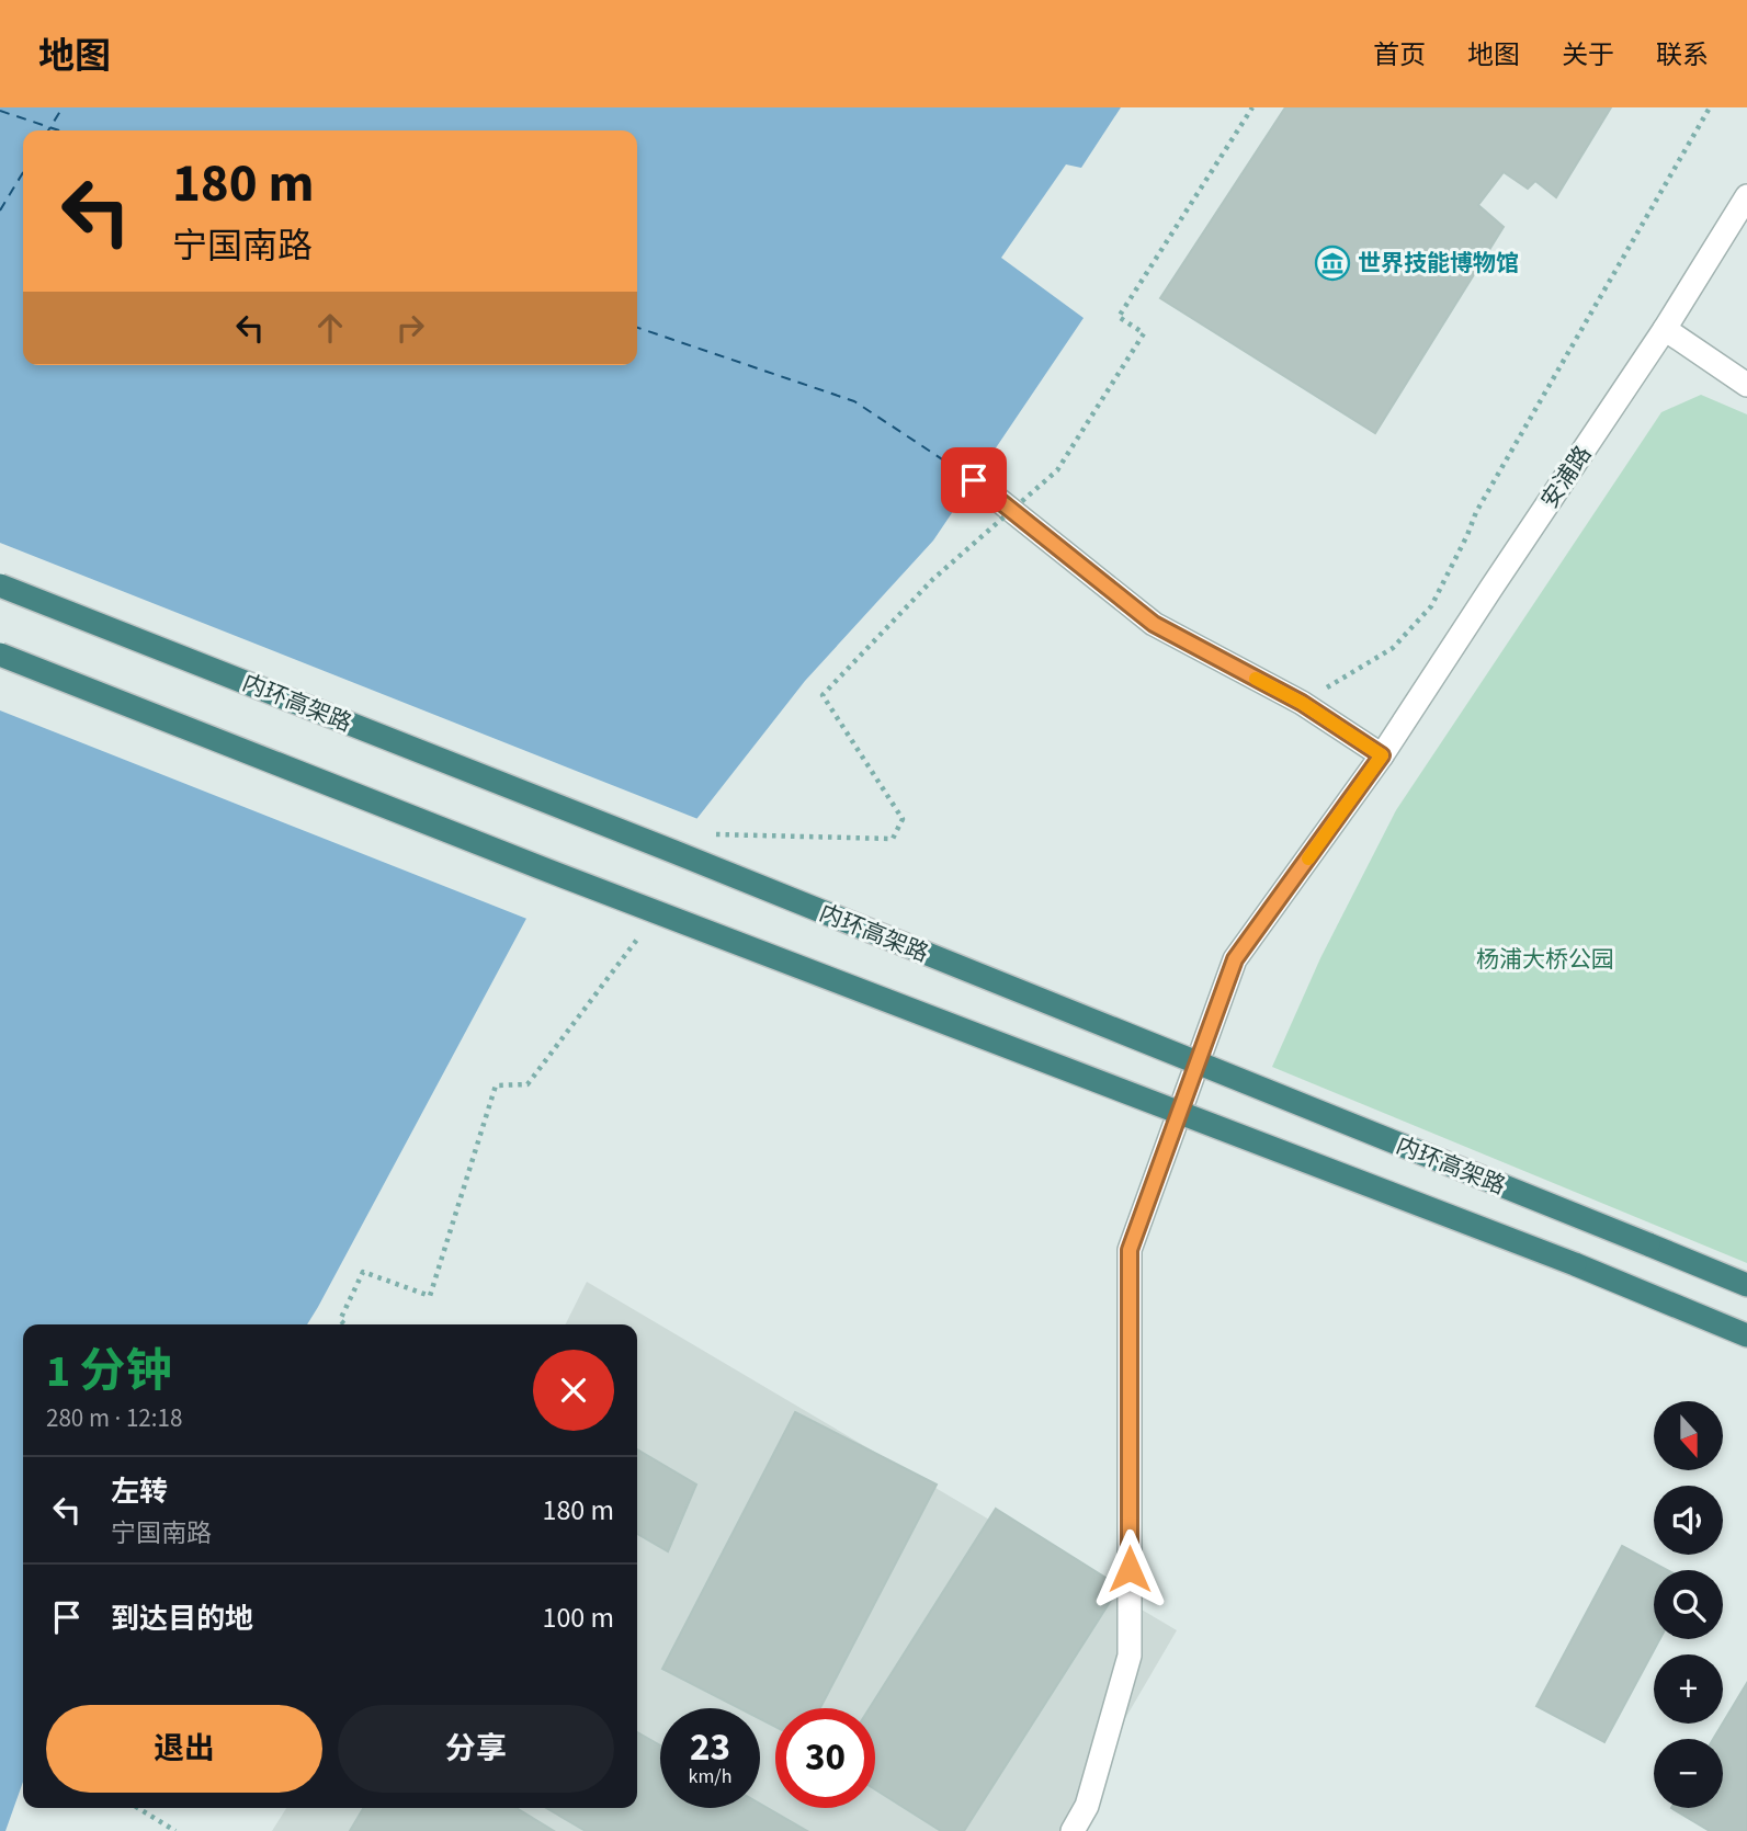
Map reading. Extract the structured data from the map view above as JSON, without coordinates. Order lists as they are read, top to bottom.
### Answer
{
  "streets": {
    "highway": ["内环高架路"],
    "street": ["安浦路"]
  },
  "parks": ["杨浦大桥公园"],
  "places": {
    "museum": ["世界技能博物馆"]
  },
  "north": "bottom",
  "page": {
    "header": "地图",
    "nav": [
      "首页",
      "地图",
      "关于",
      "联系"
    ],
    "turn": ["180 m", "宁国南路"],
    "heading": ["1 分钟", "280 m · 12:18"],
    "map_buttons": ["+", "−"],
    "list": [
      {
        "name": "左转",
        "note": "宁国南路",
        "value": "180 m"
      },
      {
        "name": "到达目的地",
        "value": "100 m"
      }
    ],
    "buttons": ["退出", "分享"],
    "speed": "23 km/h",
    "limit": "30"
  }
}
